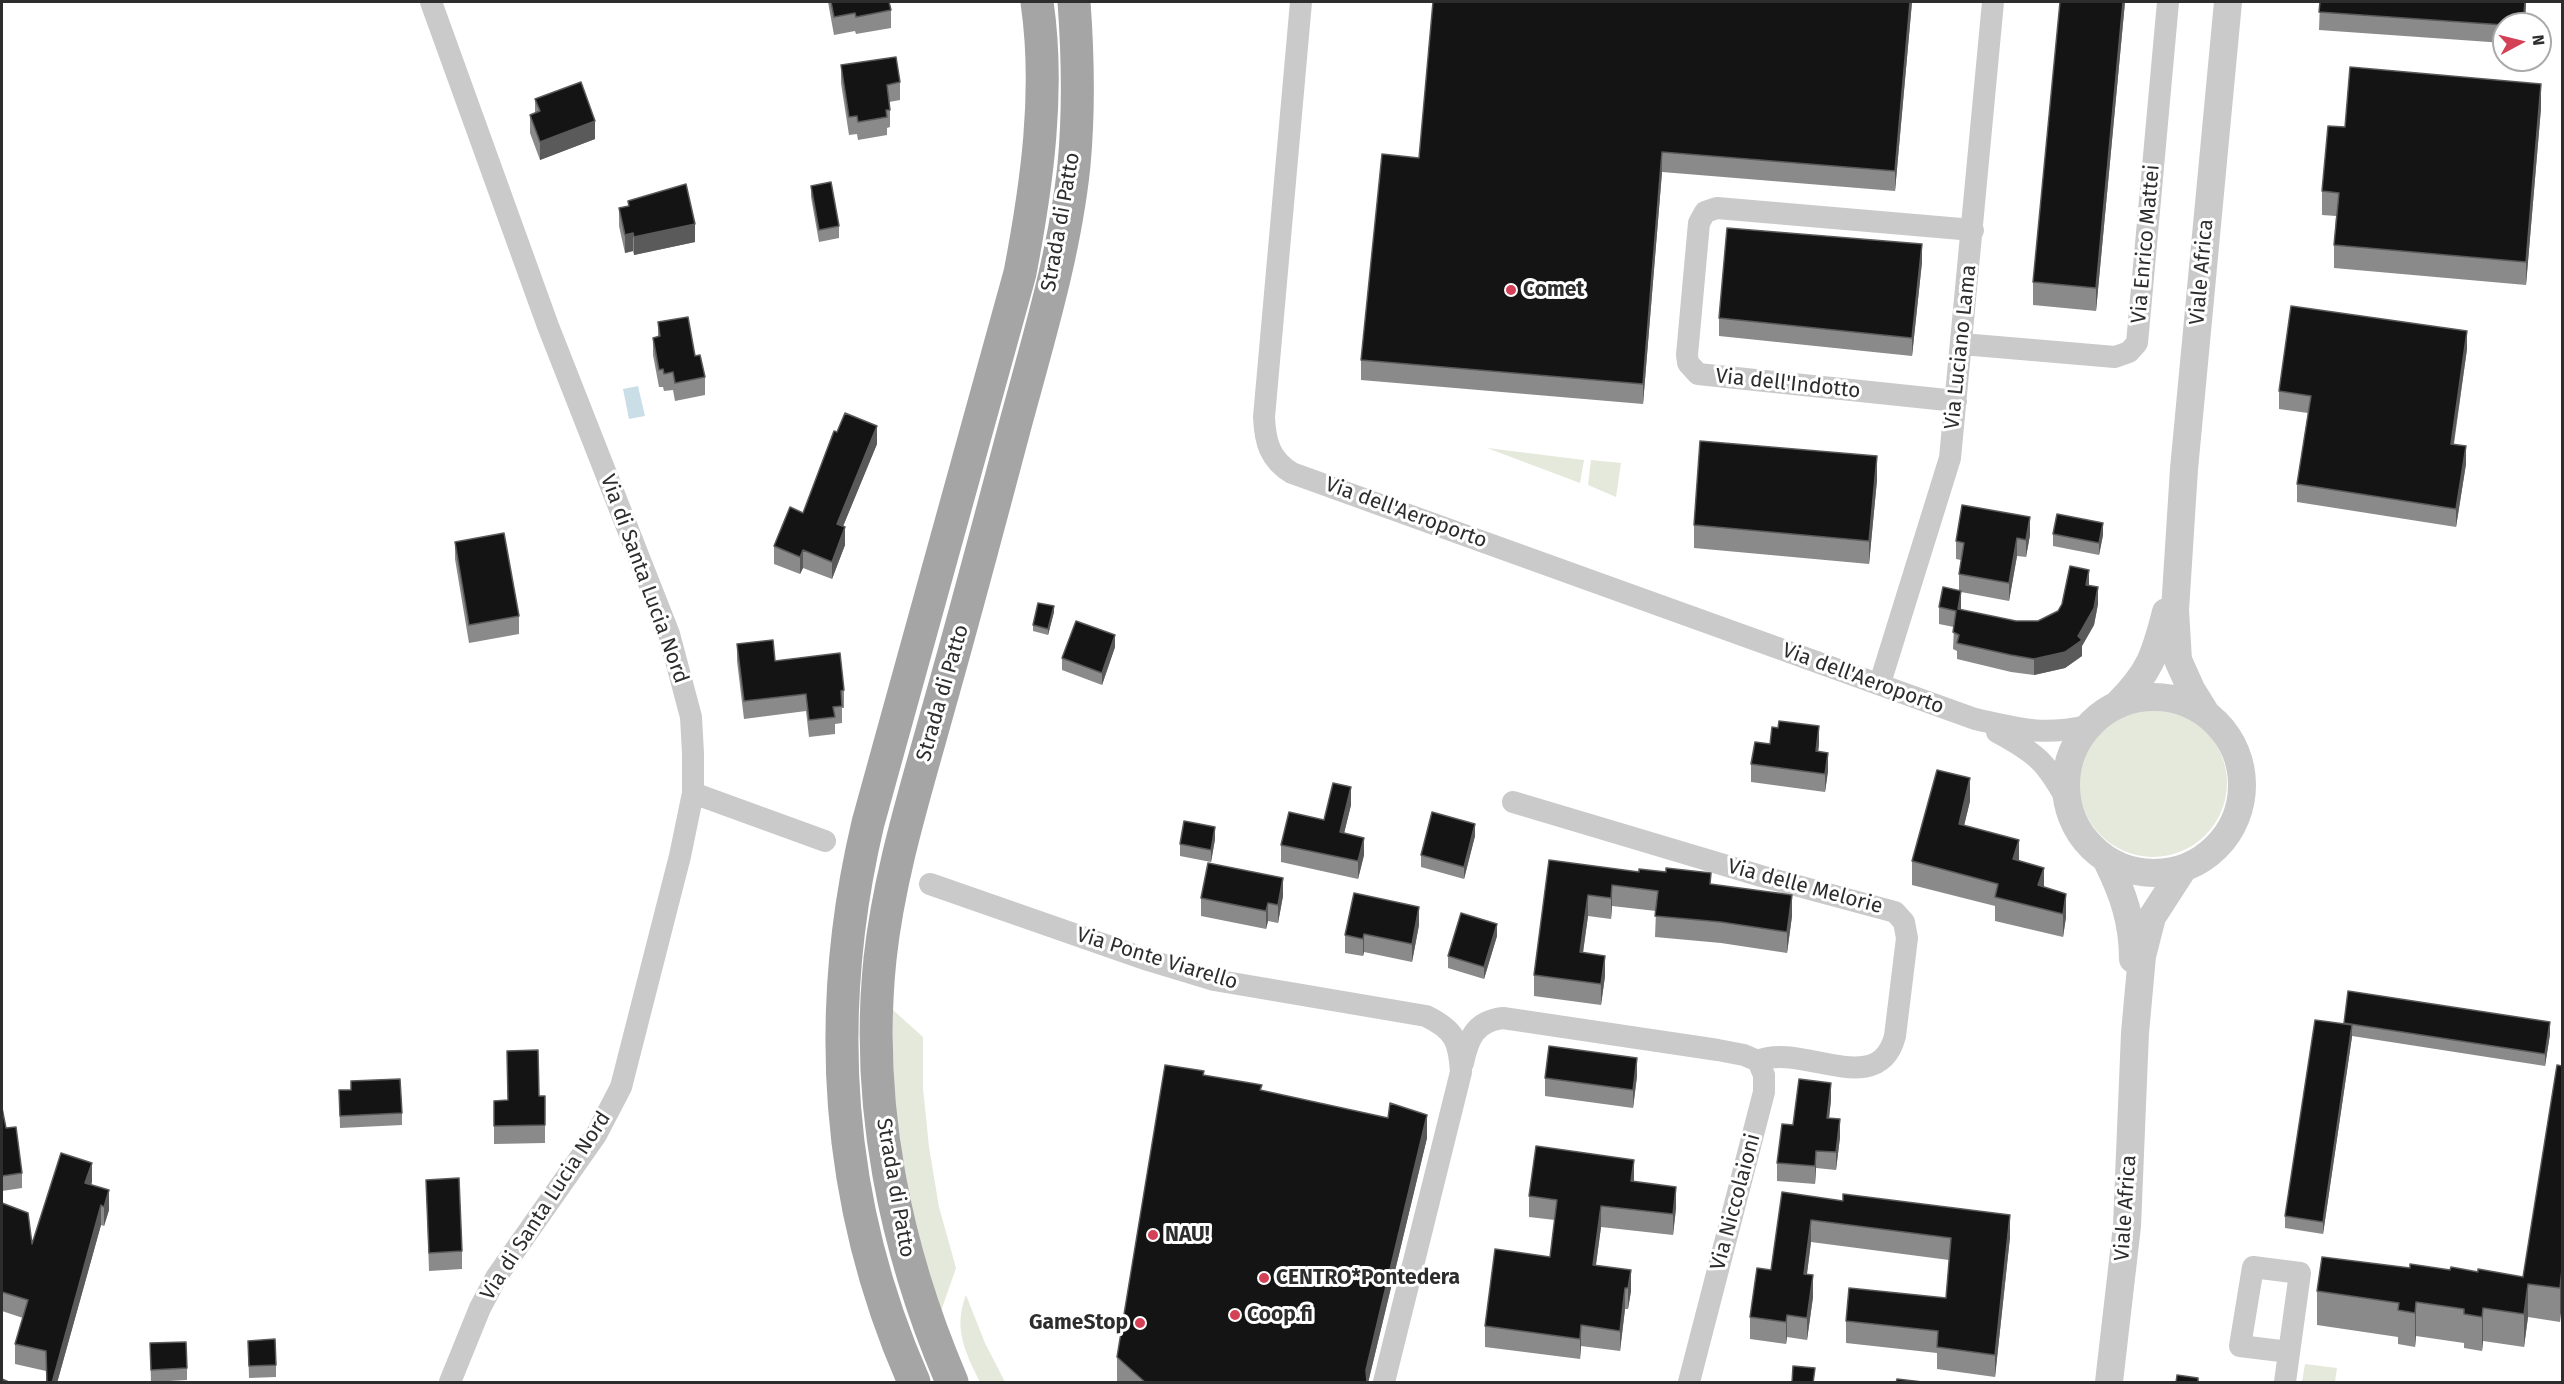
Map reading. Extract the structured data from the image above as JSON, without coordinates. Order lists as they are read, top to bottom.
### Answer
{
  "streets": {
    "main road": ["Strada di Patto"],
    "street": [
      "Via Enrico Mattei",
      "Viale Africa",
      "Via Luciano Lama",
      "Via dell'Indotto",
      "Via dell'Aeroporto",
      "Via di Santa Lucia Nord",
      "Via delle Melorie",
      "Via Ponte Viarello",
      "Via Niccolaioni"
    ]
  },
  "crossings": [
    ["Via Enrico Mattei", "Via Luciano Lama"],
    ["Viale Africa", "Via dell'Aeroporto"],
    ["Via Luciano Lama", "Via dell'Indotto"],
    ["Via Luciano Lama", "Via dell'Aeroporto"],
    ["Via delle Melorie", "Via Niccolaioni"]
  ],
  "places": [
    "Comet",
    "NAU!",
    "CENTRO*Pontedera",
    "Coop.fi",
    "GameStop"
  ],
  "north": "right"
}
